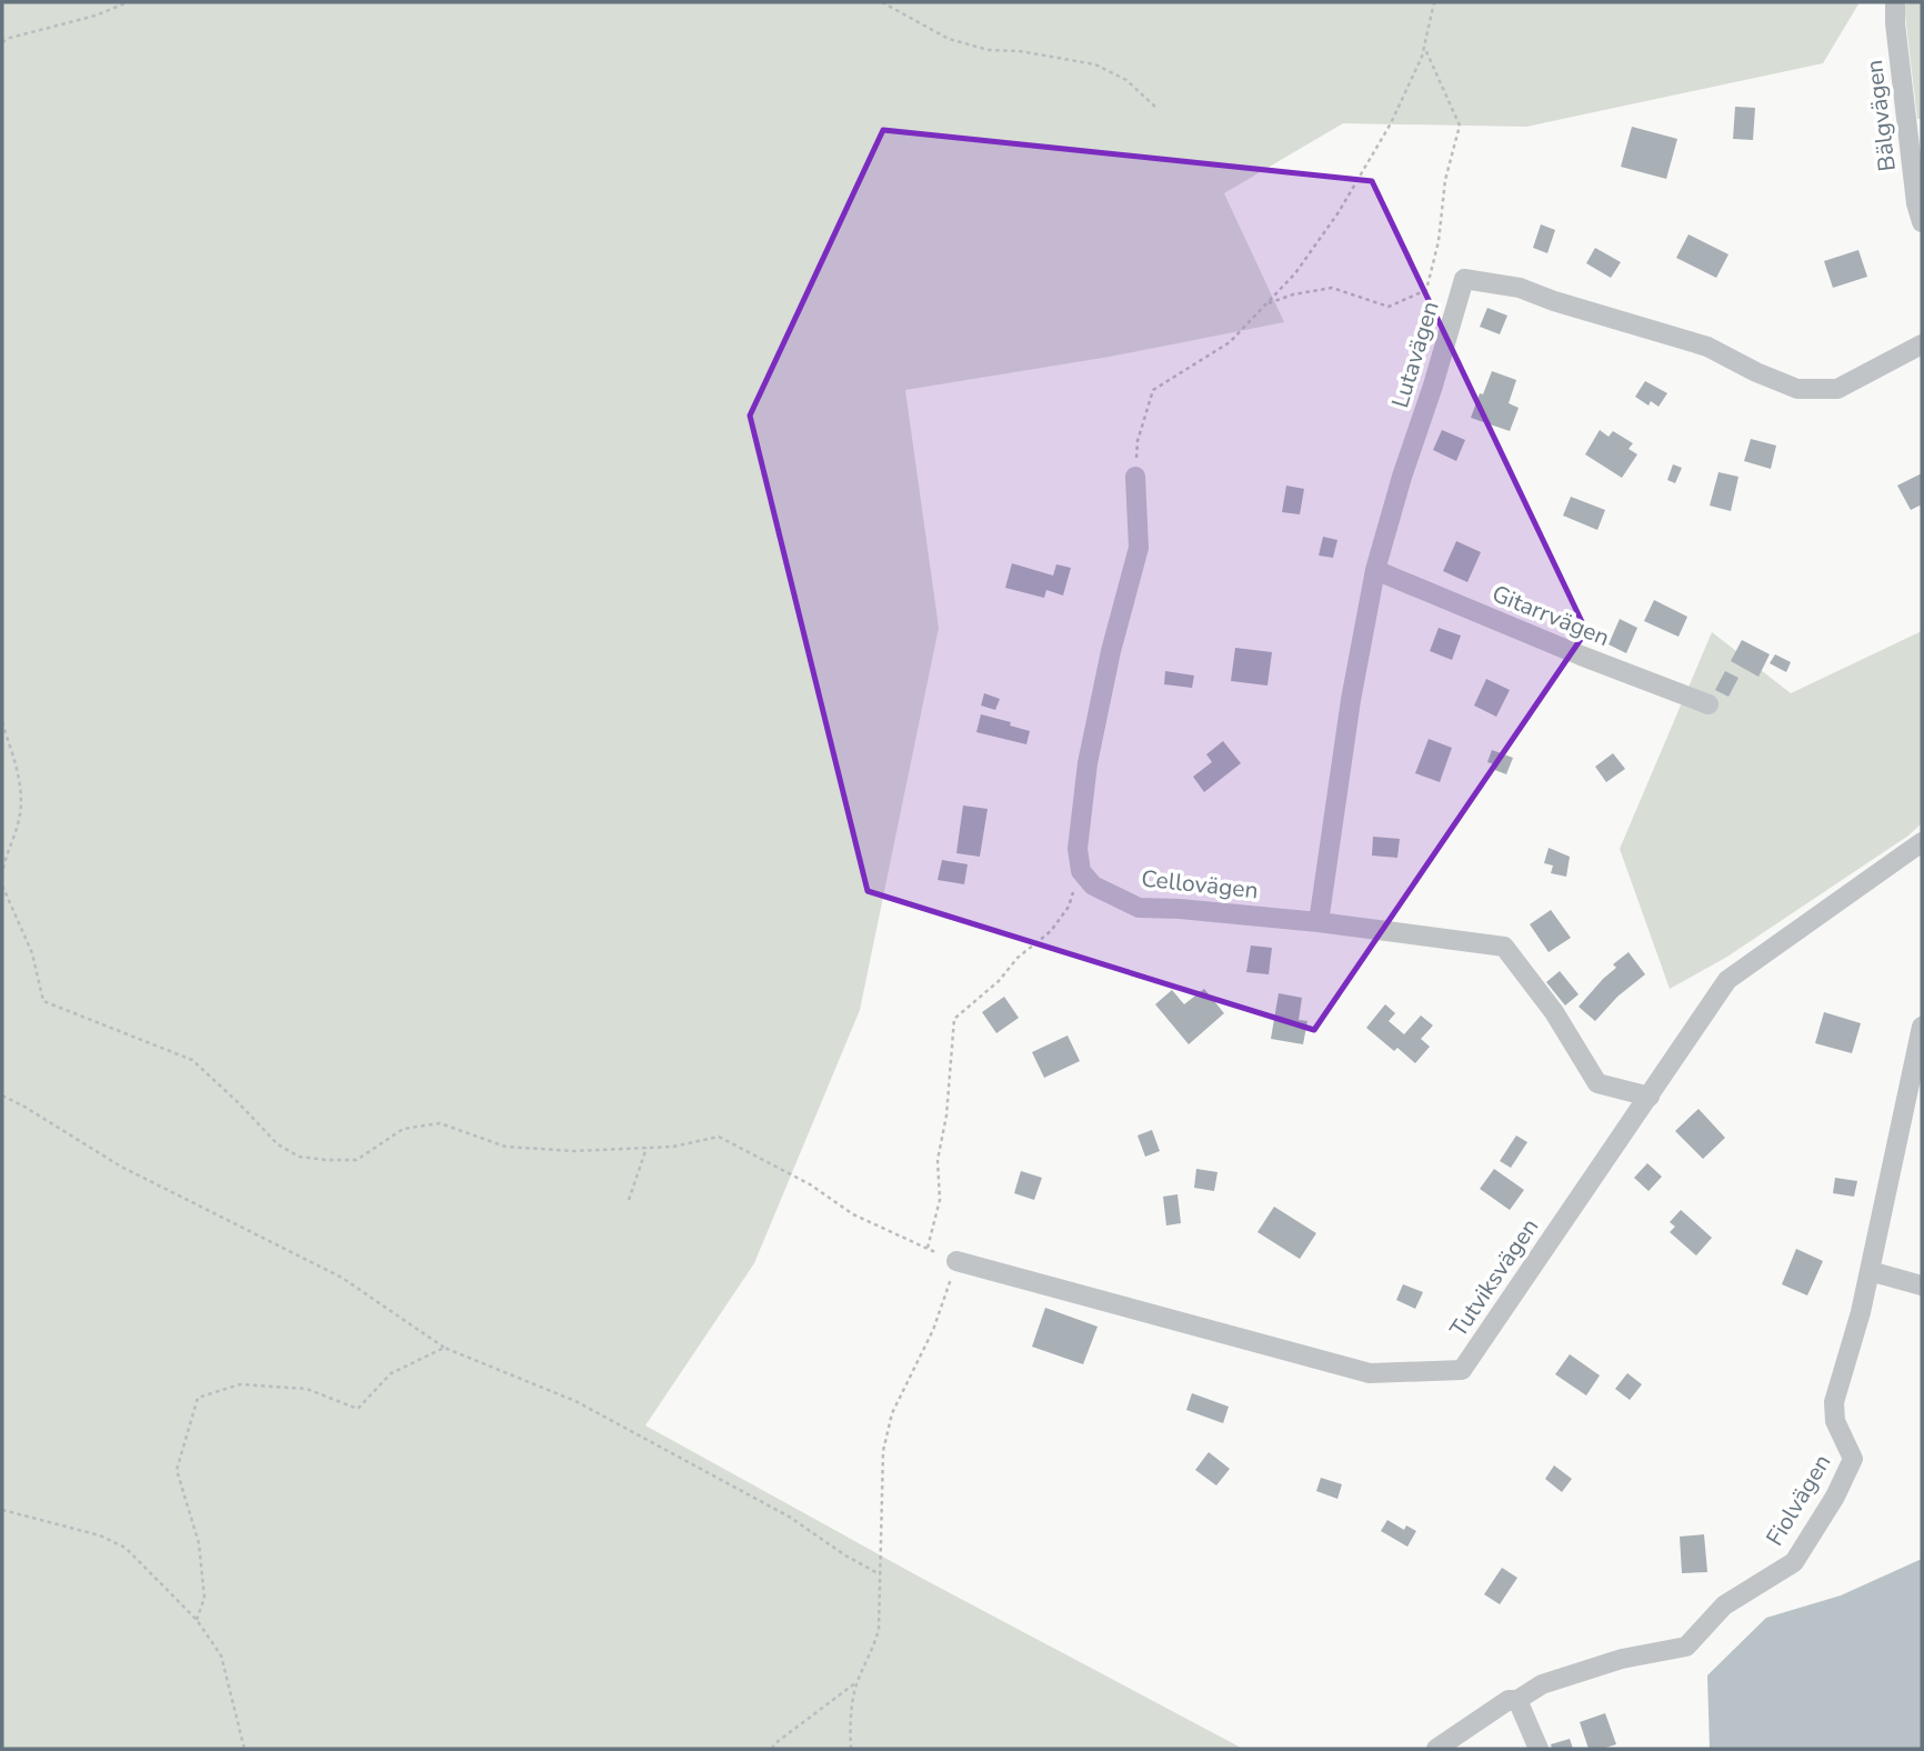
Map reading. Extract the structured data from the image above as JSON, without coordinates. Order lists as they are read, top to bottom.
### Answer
{
  "streets": {
    "street": [
      "Bälgvägen",
      "Lutavägen",
      "Gitarrvägen",
      "Cellovägen",
      "Tutviksvägen",
      "Fiolvägen"
    ]
  },
  "crossings": [
    ["Lutavägen", "Gitarrvägen"],
    ["Lutavägen", "Cellovägen"],
    ["Cellovägen", "Tutviksvägen"]
  ]
}
